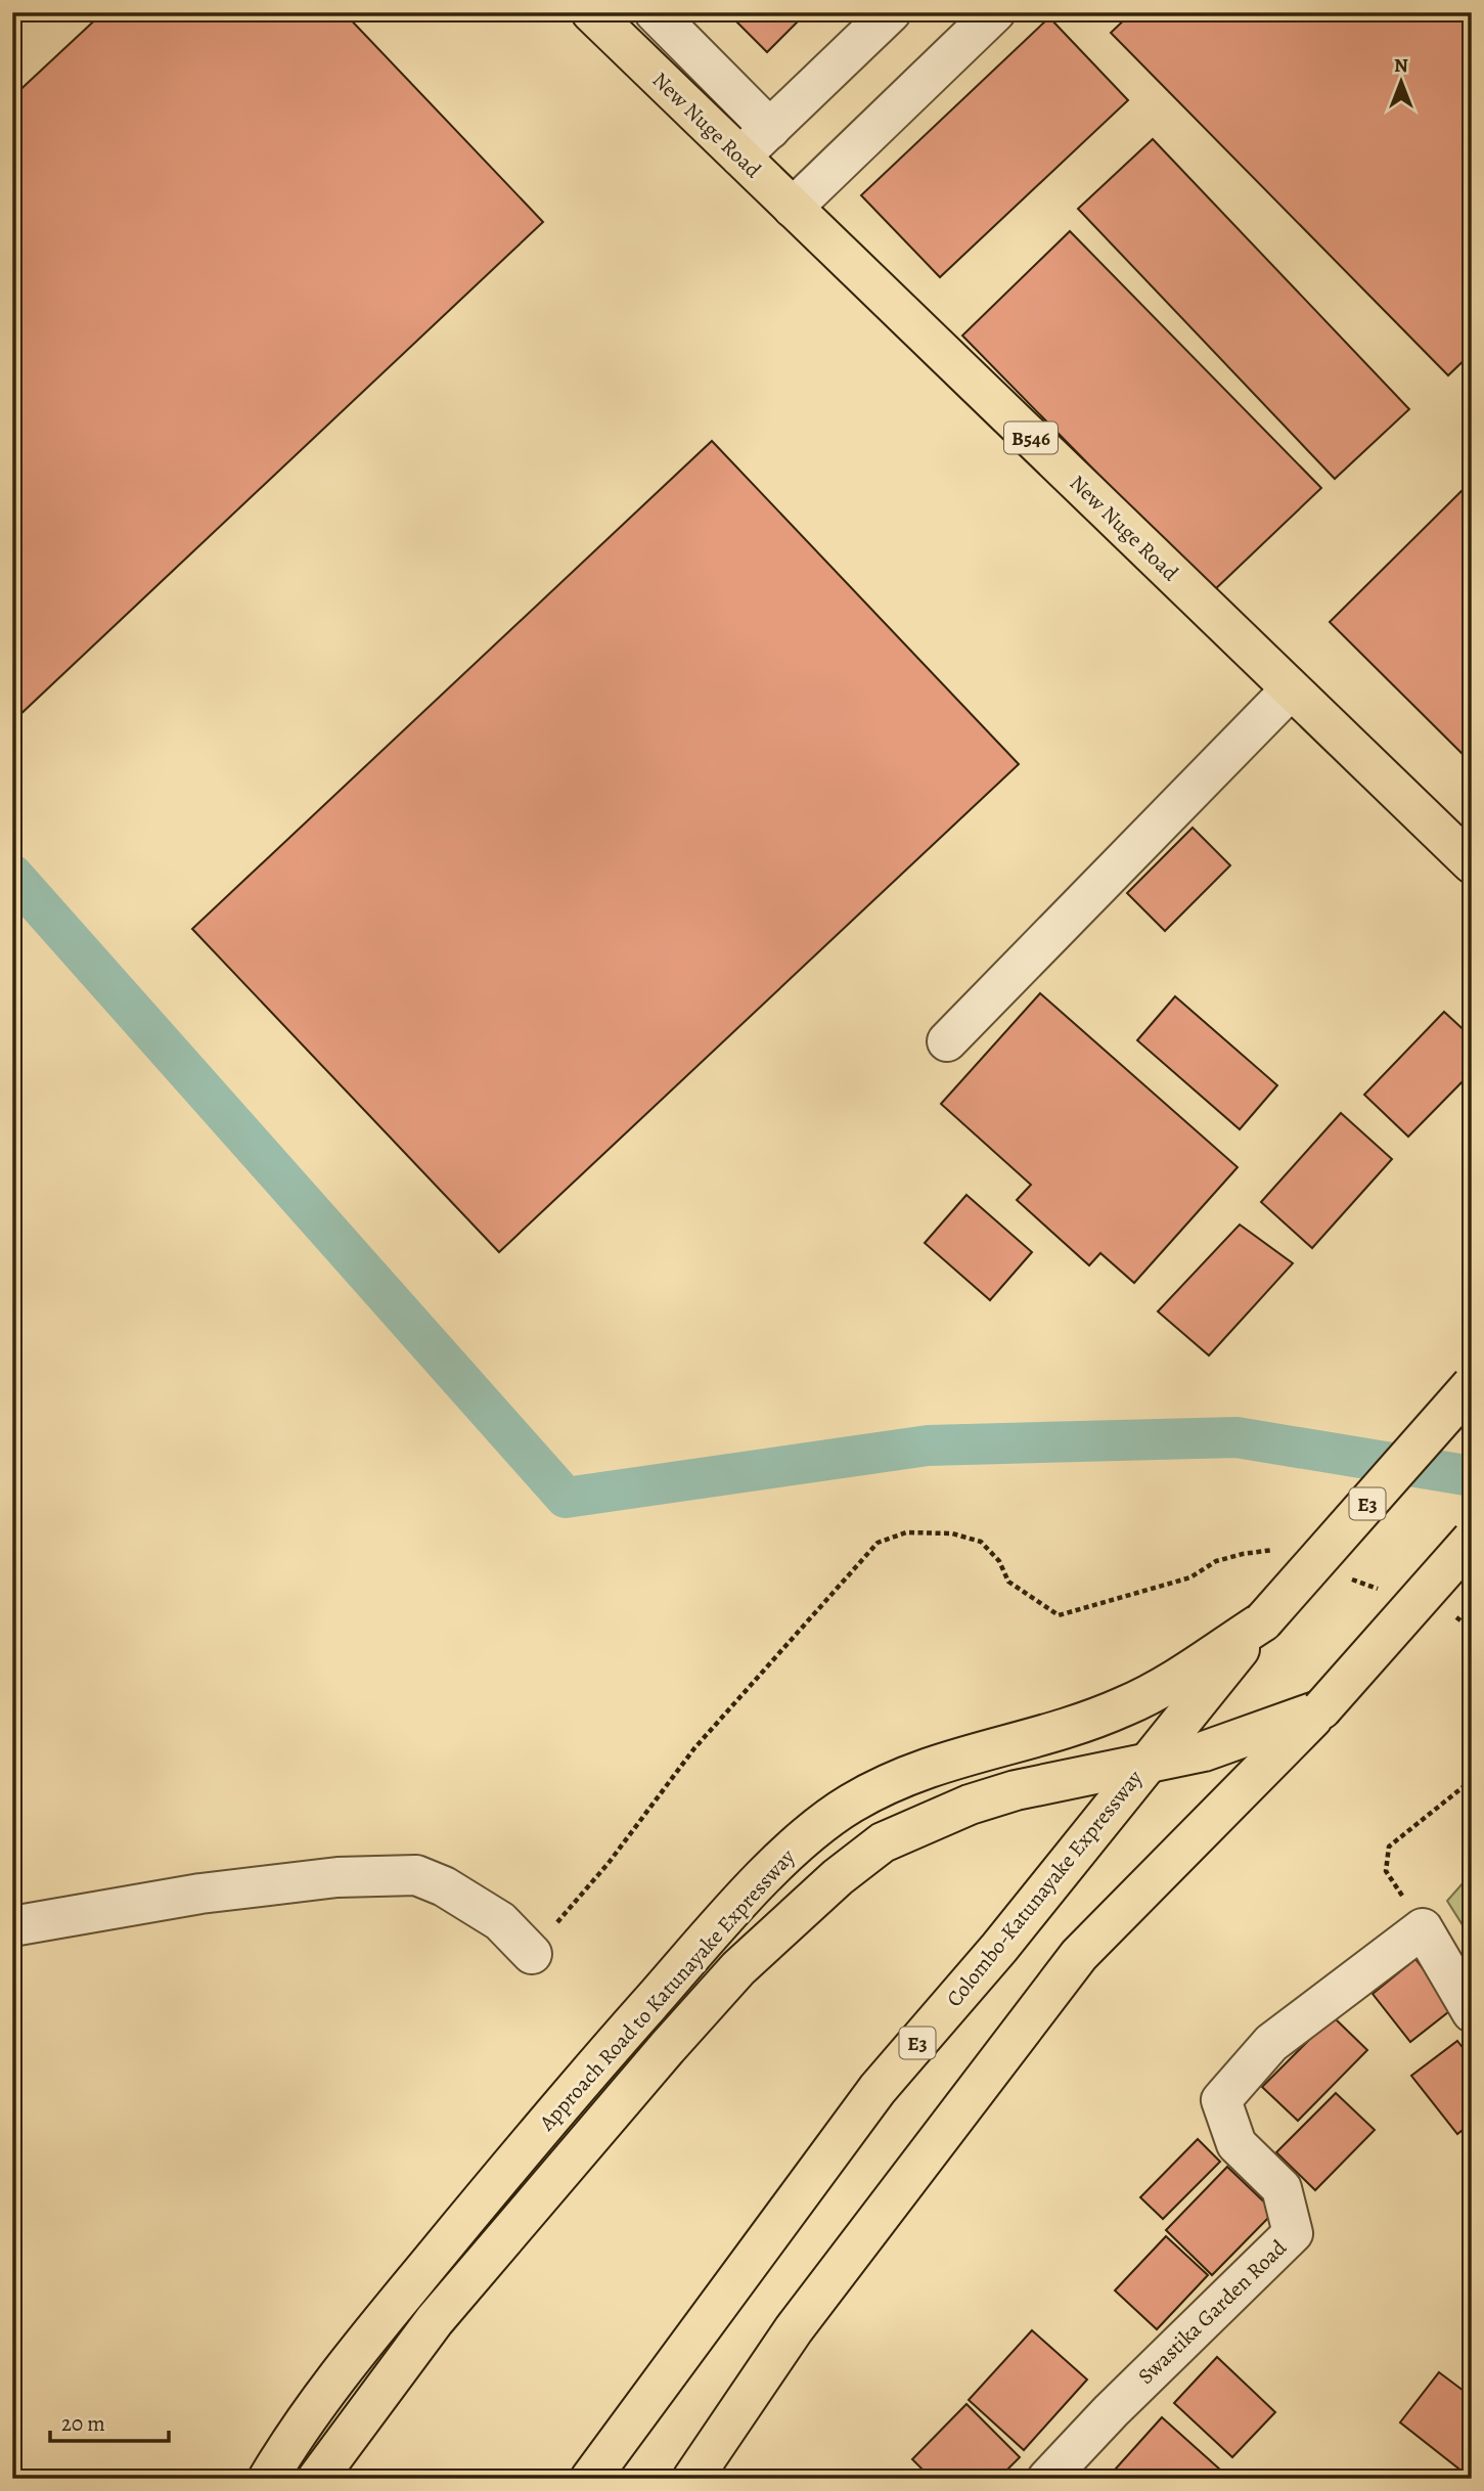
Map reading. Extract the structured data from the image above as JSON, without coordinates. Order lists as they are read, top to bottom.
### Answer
{
  "streets": {
    "main road": [
      "New Nuge Road",
      "B546",
      "E3",
      "Colombo-Katunayake Expressway",
      "Approach Road to Katunayake Expressway"
    ],
    "street": ["Swastika Garden Road"]
  },
  "crossings": [
    ["Colombo-Katunayake Expressway", "Approach Road to Katunayake Expressway"]
  ],
  "scale_bar": "20 m",
  "north": "top"
}
